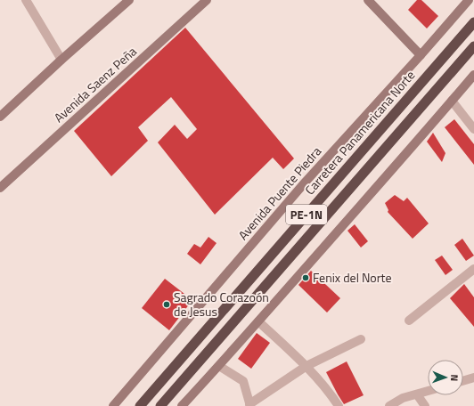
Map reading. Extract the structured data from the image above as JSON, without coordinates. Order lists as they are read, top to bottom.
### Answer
{
  "streets": {
    "highway": ["Carretera Panamericana Norte", "PE-1N"],
    "main road": ["Avenida Saenz Peña", "Avenida Puente Piedra"]
  },
  "places": ["Fenix del Norte", "Sagrado Corazoón de Jesus"],
  "north": "right"
}
